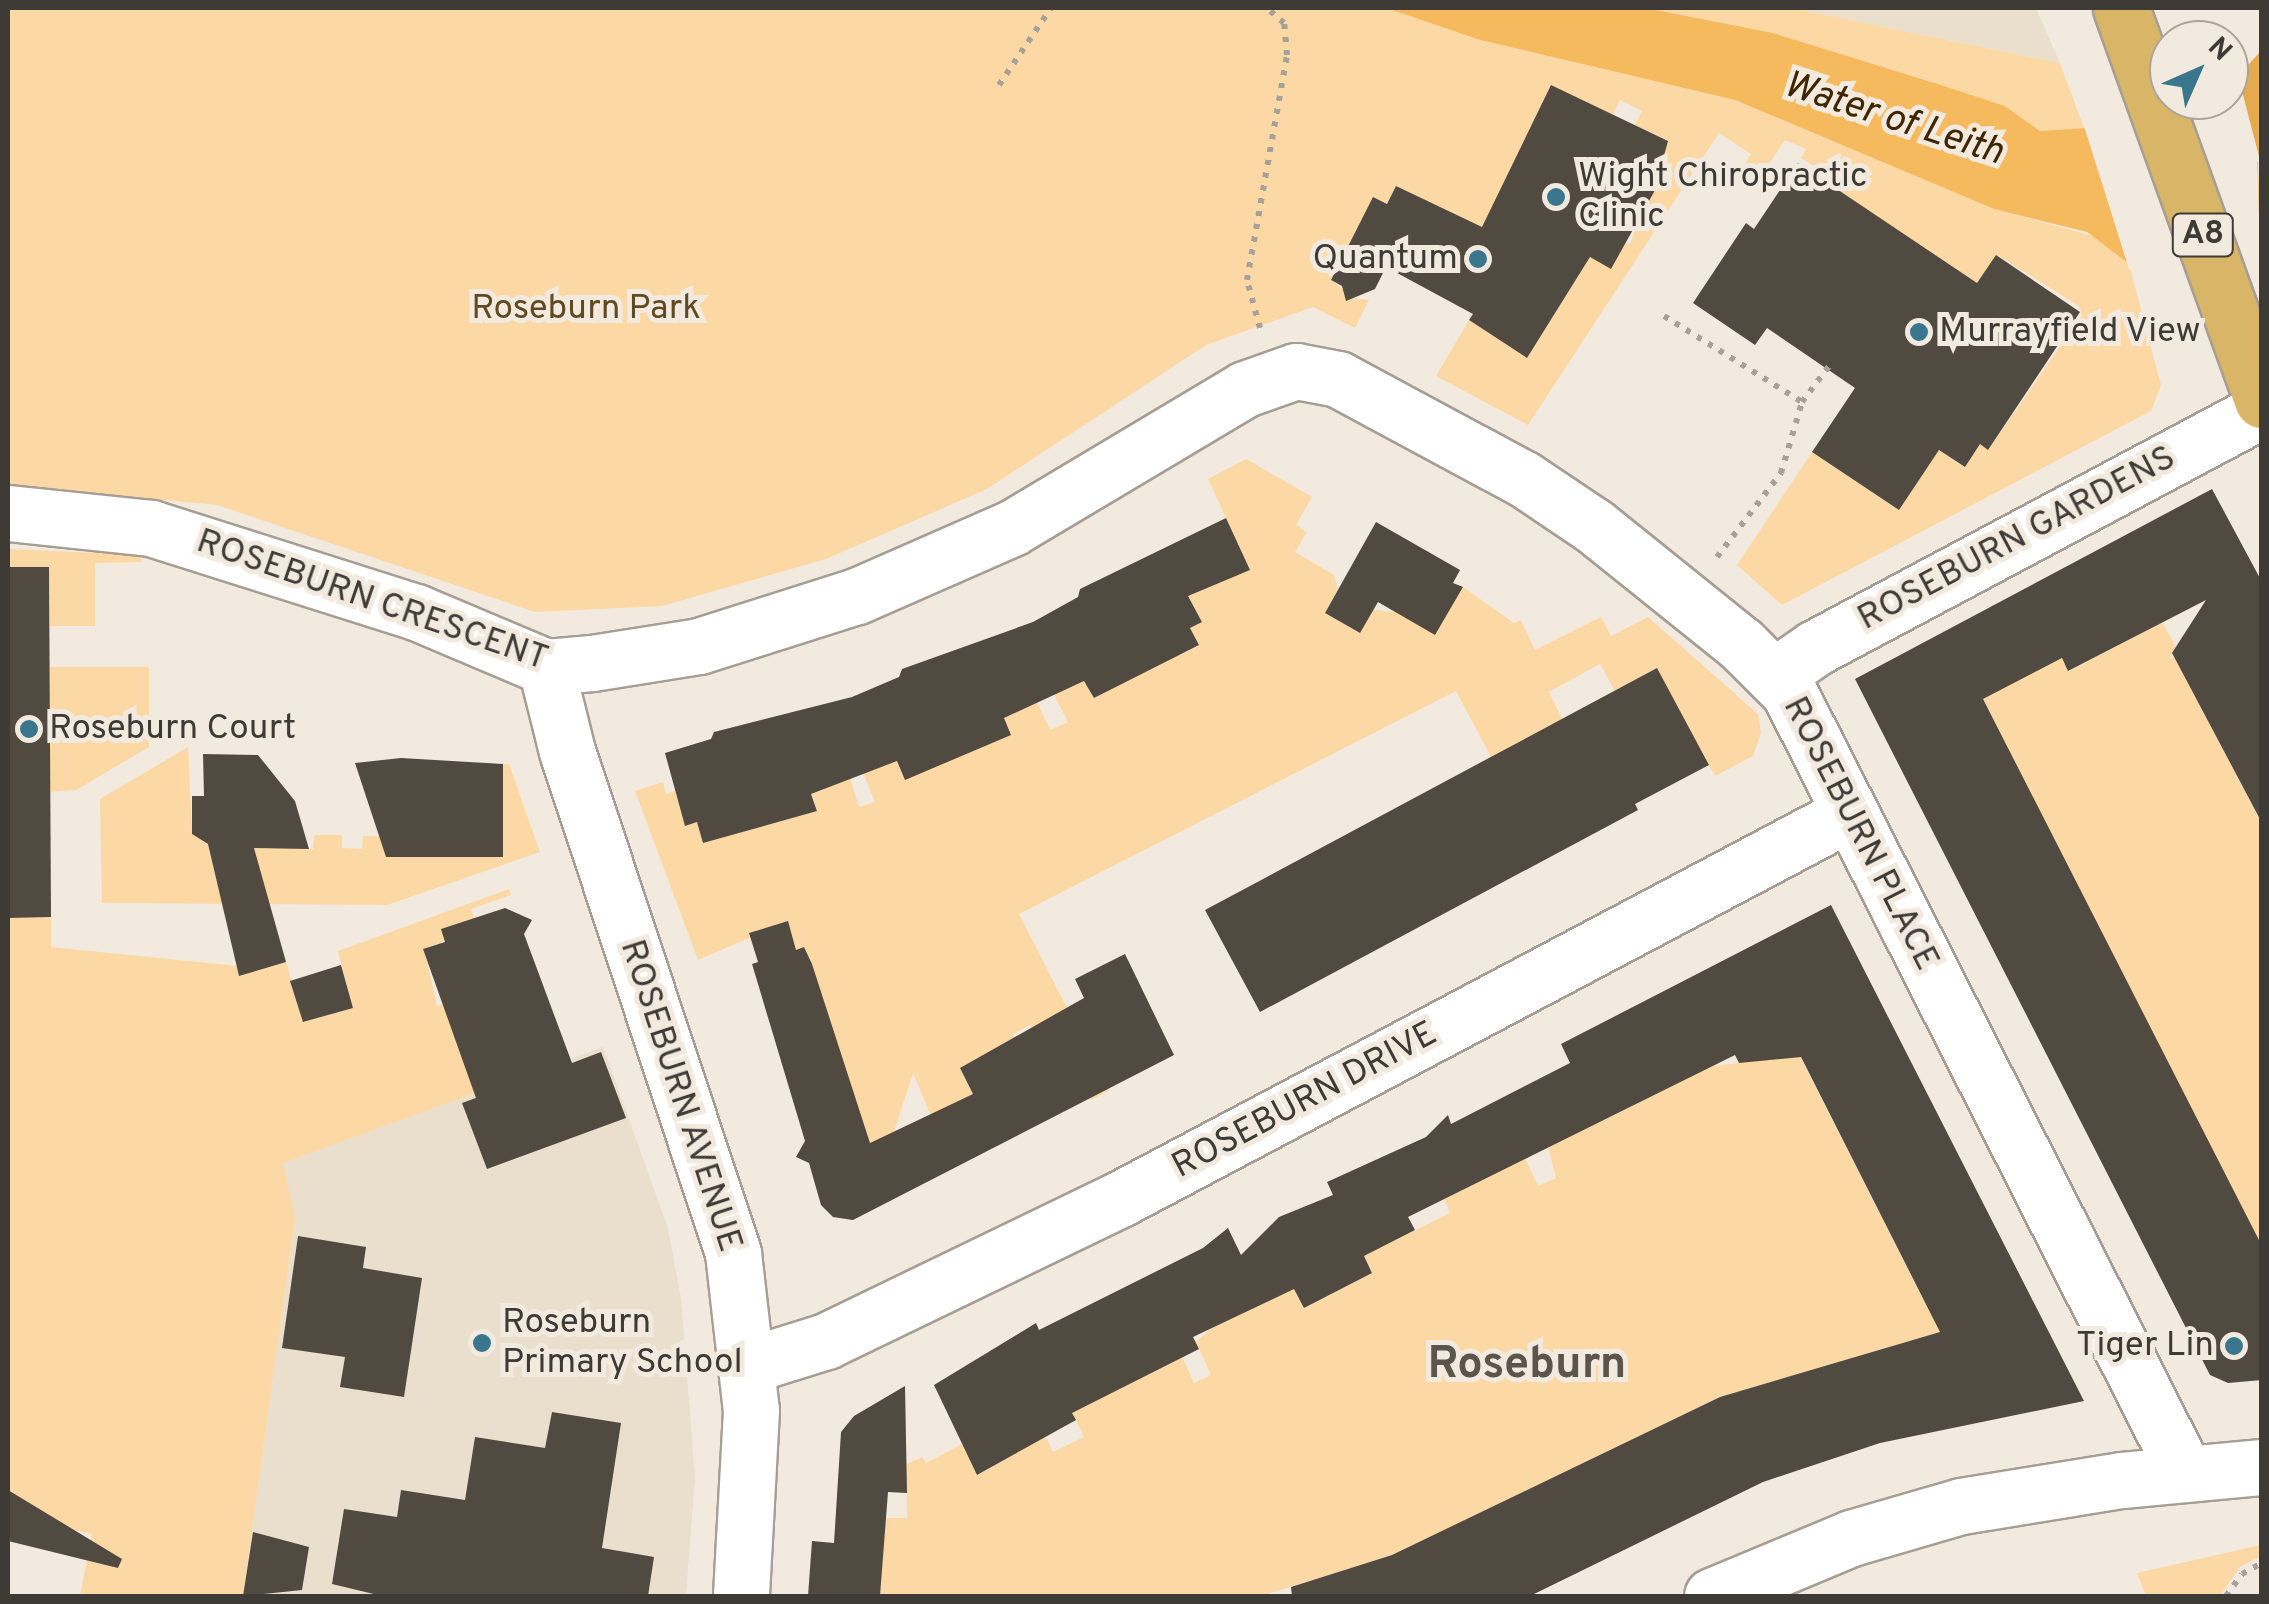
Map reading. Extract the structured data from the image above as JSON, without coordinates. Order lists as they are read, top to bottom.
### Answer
{
  "streets": {
    "main road": ["A8"],
    "street": [
      "ROSEBURN GARDENS",
      "ROSEBURN CRESCENT",
      "ROSEBURN PLACE",
      "ROSEBURN AVENUE",
      "ROSEBURN DRIVE"
    ]
  },
  "crossings": [
    ["A8", "ROSEBURN GARDENS"],
    ["ROSEBURN GARDENS", "ROSEBURN PLACE"],
    ["ROSEBURN CRESCENT", "ROSEBURN PLACE"],
    ["ROSEBURN CRESCENT", "ROSEBURN AVENUE"],
    ["ROSEBURN PLACE", "ROSEBURN DRIVE"],
    ["ROSEBURN AVENUE", "ROSEBURN DRIVE"]
  ],
  "districts": ["Roseburn"],
  "water": ["Water of Leith"],
  "parks": ["Roseburn Park"],
  "places": [
    "Wight Chiropractic Clinic",
    "Quantum",
    "Murrayfield View",
    "Roseburn Court",
    "Roseburn Primary School",
    "Tiger Lin"
  ],
  "north": "top right"
}
